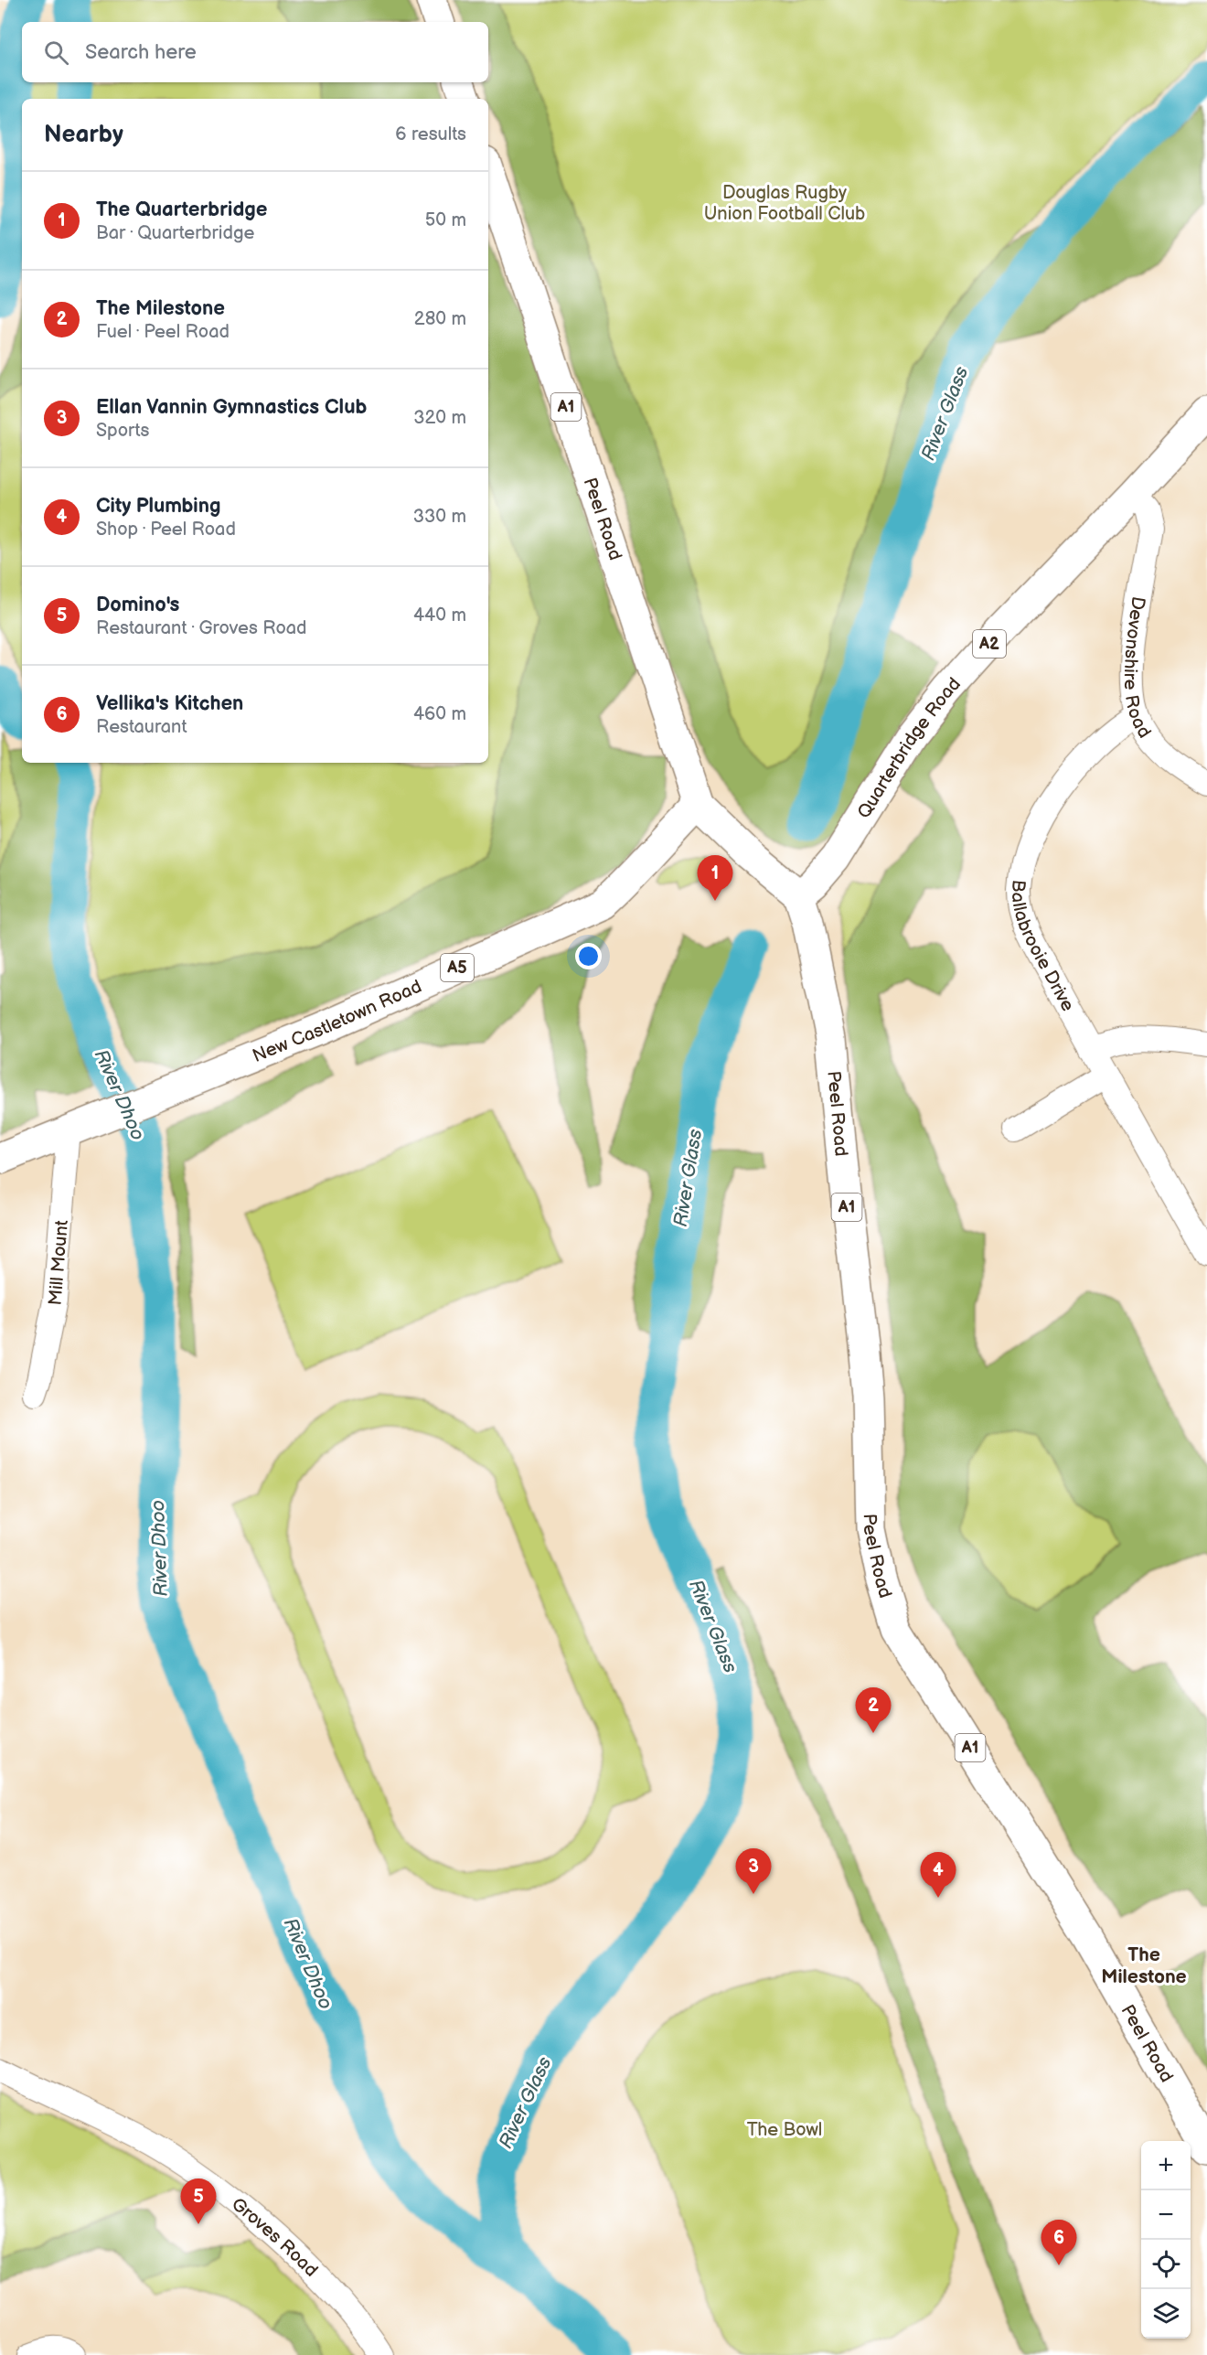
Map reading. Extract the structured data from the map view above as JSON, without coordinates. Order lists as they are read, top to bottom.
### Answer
{
  "streets": {
    "highway": [
      "A1",
      "Peel Road",
      "A2",
      "Quarterbridge Road",
      "A5",
      "New Castletown Road"
    ],
    "street": [
      "Devonshire Road",
      "Ballabrooie Drive",
      "Mill Mount",
      "Groves Road"
    ]
  },
  "crossings": [
    ["Peel Road", "Quarterbridge Road"],
    ["Peel Road", "New Castletown Road"],
    ["Devonshire Road", "Quarterbridge Road"],
    ["Devonshire Road", "Ballabrooie Drive"],
    ["New Castletown Road", "Mill Mount"]
  ],
  "districts": ["The Milestone"],
  "water": ["River Glass", "River Dhoo"],
  "parks": ["Douglas Rugby Union Football Club", "The Bowl"],
  "page": {
    "search": "Search here",
    "heading": ["Nearby", "6 results"],
    "list": [
      {
        "mark": "1",
        "name": "The Quarterbridge",
        "note": "Bar · Quarterbridge",
        "value": "50 m"
      },
      {
        "mark": "2",
        "name": "The Milestone",
        "note": "Fuel · Peel Road",
        "value": "280 m"
      },
      {
        "mark": "3",
        "name": "Ellan Vannin Gymnastics Club",
        "note": "Sports",
        "value": "320 m"
      },
      {
        "mark": "4",
        "name": "City Plumbing",
        "note": "Shop · Peel Road",
        "value": "330 m"
      },
      {
        "mark": "5",
        "name": "Domino's",
        "note": "Restaurant · Groves Road",
        "value": "440 m"
      },
      {
        "mark": "6",
        "name": "Vellika's Kitchen",
        "note": "Restaurant",
        "value": "460 m"
      }
    ],
    "pins": [
      "1",
      "2",
      "3",
      "4",
      "5",
      "6"
    ],
    "map_buttons": ["+", "−"]
  }
}
